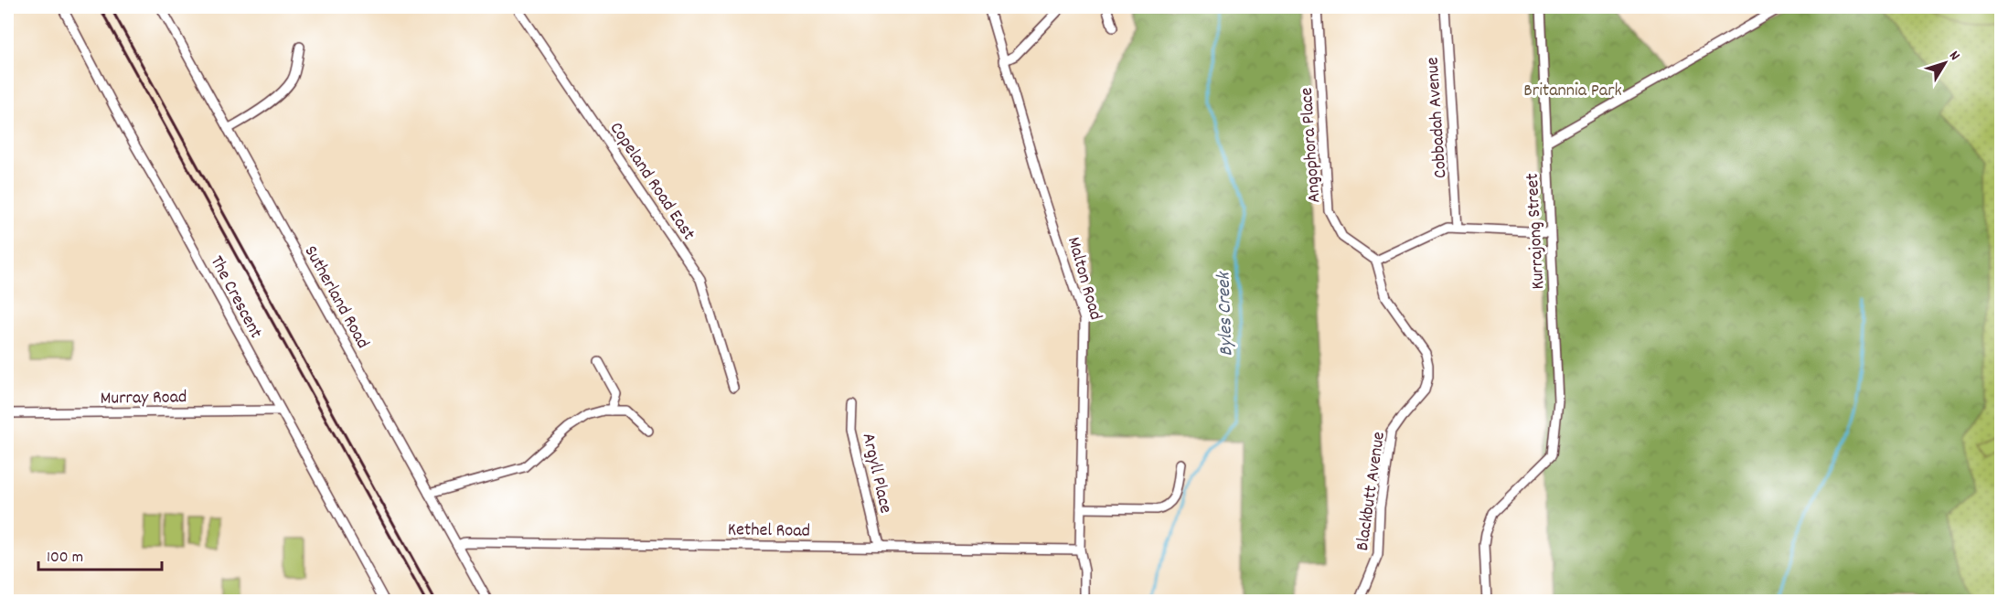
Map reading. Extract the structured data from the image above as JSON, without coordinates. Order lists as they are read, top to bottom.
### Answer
{
  "streets": {
    "street": [
      "Cobbadah Avenue",
      "Angophora Place",
      "Copeland Road East",
      "Kurrajong Street",
      "Malton Road",
      "The Crescent",
      "Sutherland Road",
      "Murray Road",
      "Argyll Place",
      "Blackbutt Avenue",
      "Kethel Road"
    ]
  },
  "crossings": [
    ["Angophora Place", "Blackbutt Avenue"],
    ["Malton Road", "Kethel Road"],
    ["The Crescent", "Murray Road"],
    ["Sutherland Road", "Kethel Road"],
    ["Argyll Place", "Kethel Road"]
  ],
  "water": ["Byles Creek"],
  "parks": ["Britannia Park"],
  "scale_bar": "100 m",
  "north": "top right"
}
